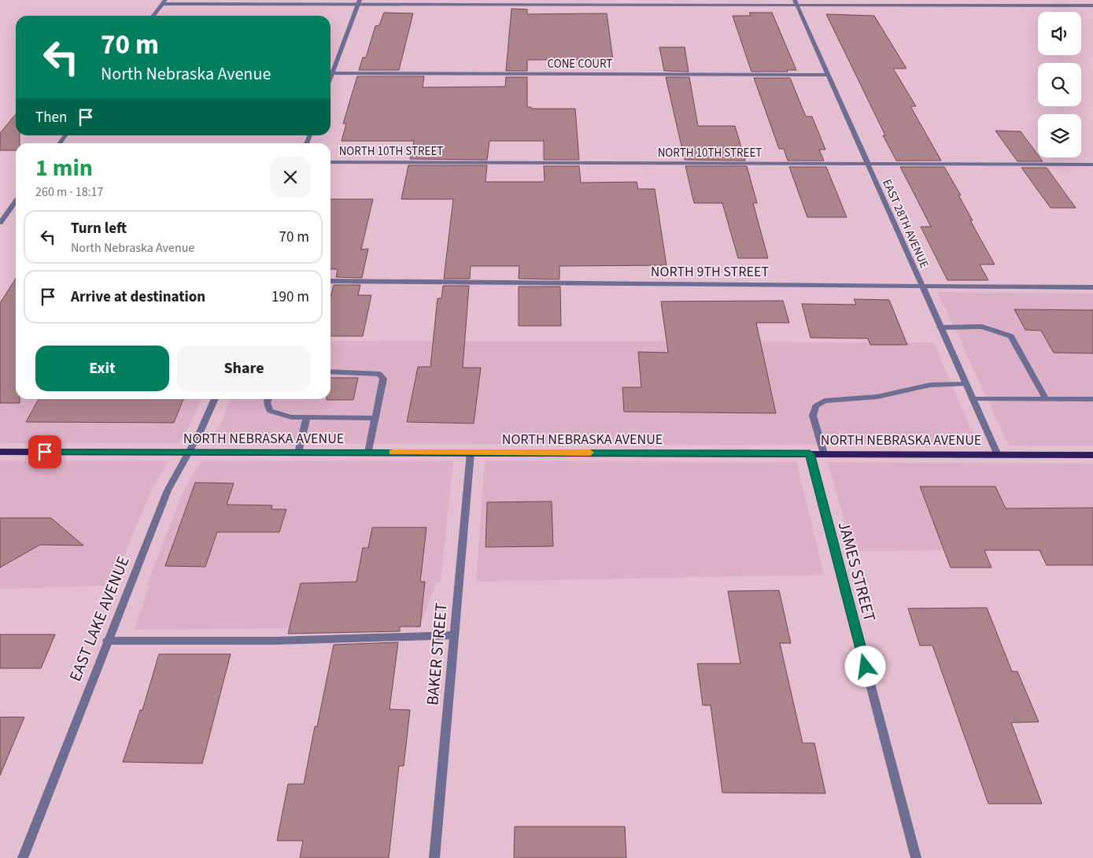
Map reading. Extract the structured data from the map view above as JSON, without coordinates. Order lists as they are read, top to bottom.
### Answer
{
  "streets": {
    "main road": ["NORTH NEBRASKA AVENUE"],
    "street": [
      "CONE COURT",
      "NORTH 10TH STREET",
      "EAST 28TH AVENUE",
      "NORTH 9TH STREET",
      "JAMES STREET",
      "EAST LAKE AVENUE",
      "BAKER STREET"
    ]
  },
  "crossings": [
    ["CONE COURT", "EAST 28TH AVENUE"],
    ["NORTH 10TH STREET", "EAST 28TH AVENUE"],
    ["EAST 28TH AVENUE", "NORTH 9TH STREET"],
    ["EAST 28TH AVENUE", "NORTH NEBRASKA AVENUE"],
    ["NORTH NEBRASKA AVENUE", "JAMES STREET"],
    ["NORTH NEBRASKA AVENUE", "EAST LAKE AVENUE"],
    ["NORTH NEBRASKA AVENUE", "BAKER STREET"]
  ],
  "page": {
    "turn": ["70 m", "North Nebraska Avenue"],
    "then": "Then",
    "heading": ["1 min", "260 m · 18:17"],
    "list": [
      {
        "name": "Turn left",
        "note": "North Nebraska Avenue",
        "value": "70 m"
      },
      {
        "name": "Arrive at destination",
        "value": "190 m"
      }
    ],
    "buttons": ["Exit", "Share"]
  }
}
